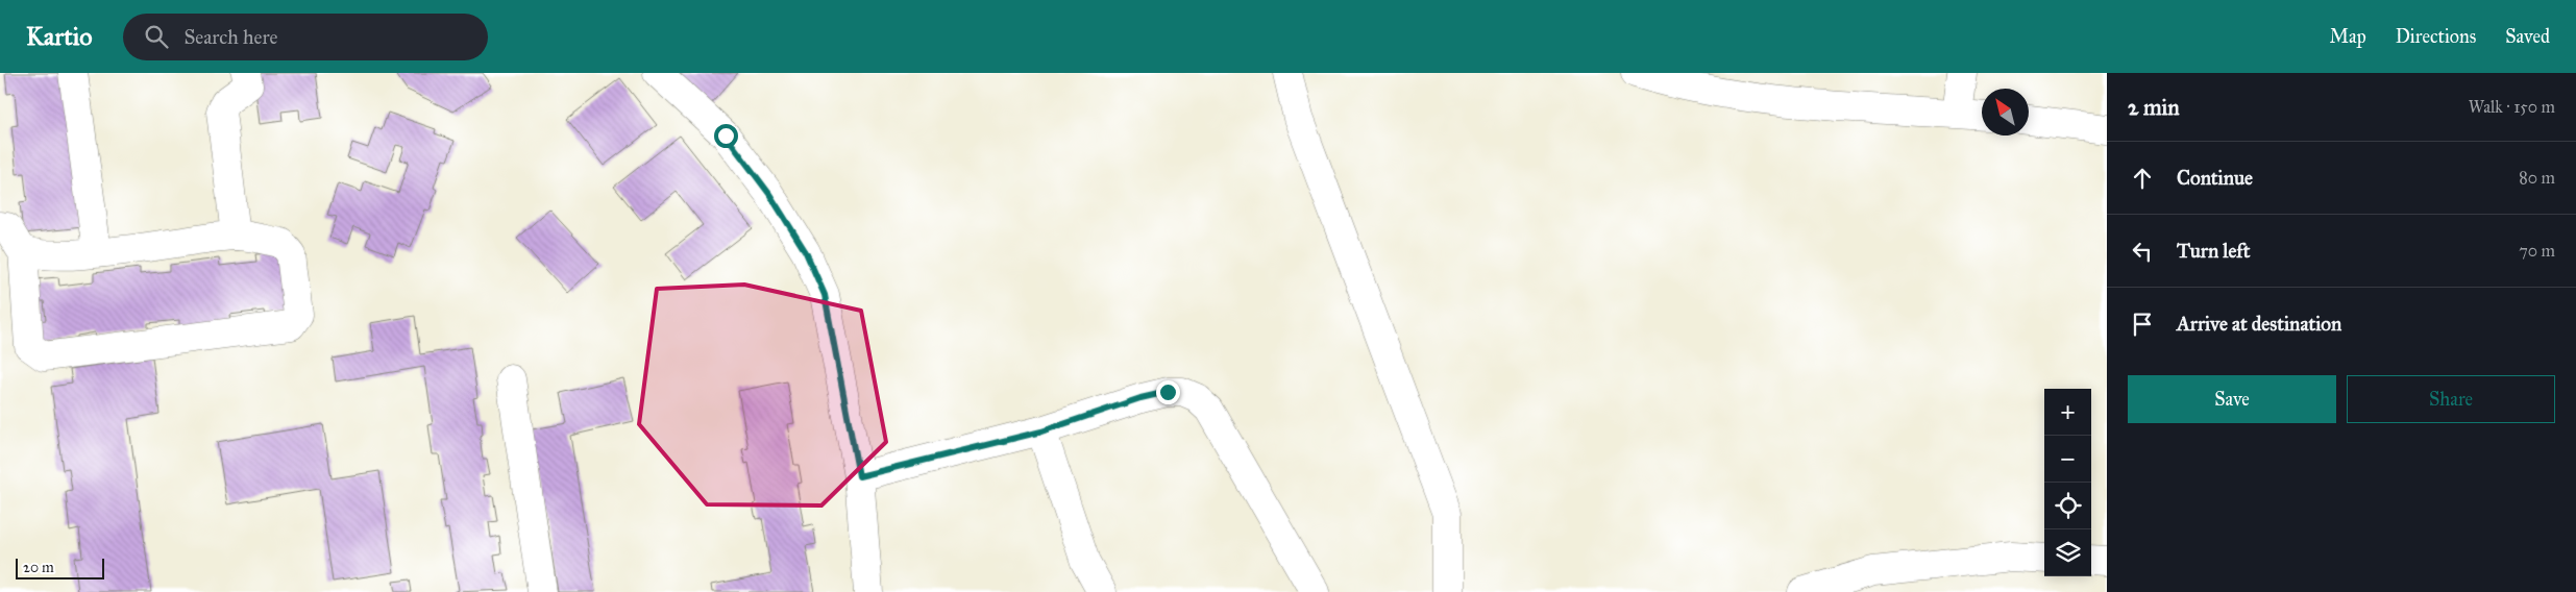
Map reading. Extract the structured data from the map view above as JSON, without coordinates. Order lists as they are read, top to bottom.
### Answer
{
  "scale_bar": "20 m",
  "north": "top left",
  "page": {
    "header": "Kartio",
    "search": "Search here",
    "nav": ["Map", "Directions", "Saved"],
    "heading": ["2 min", "Walk · 150 m"],
    "list": [
      ["Continue", "80 m"],
      ["Turn left", "70 m"],
      "Arrive at destination"
    ],
    "buttons": ["Save", "Share"],
    "map_buttons": ["+", "−"],
    "scale": "20 m"
  }
}
